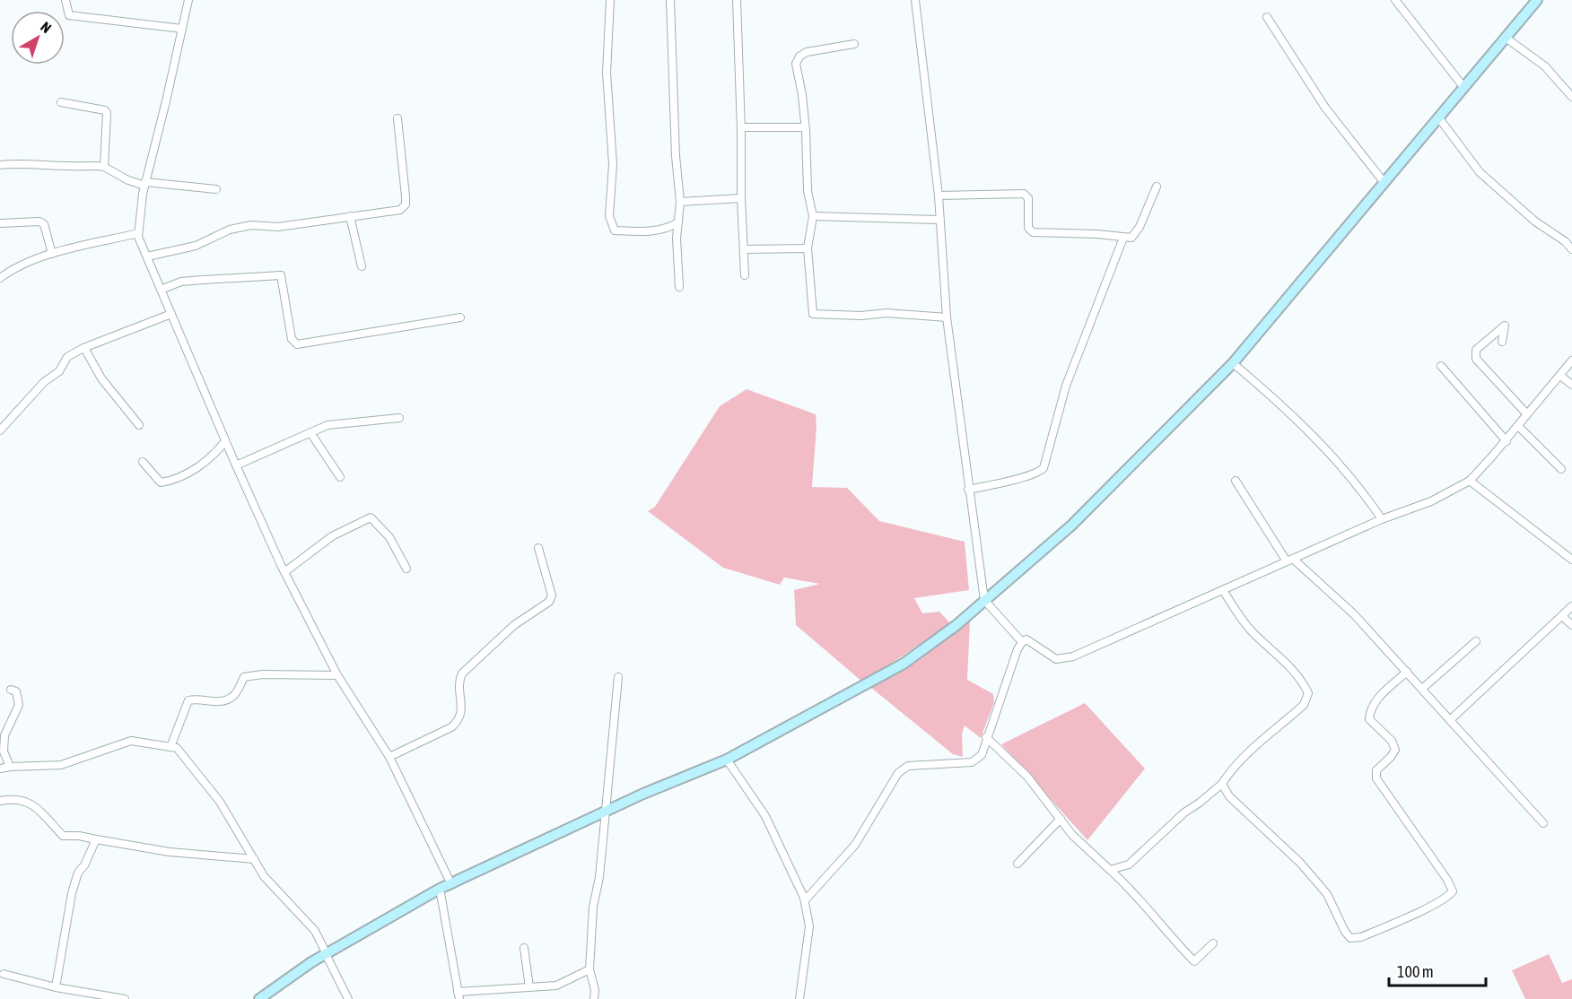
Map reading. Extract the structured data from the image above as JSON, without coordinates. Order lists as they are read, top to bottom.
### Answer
{
  "scale_bar": "100 m",
  "north": "top right"
}
